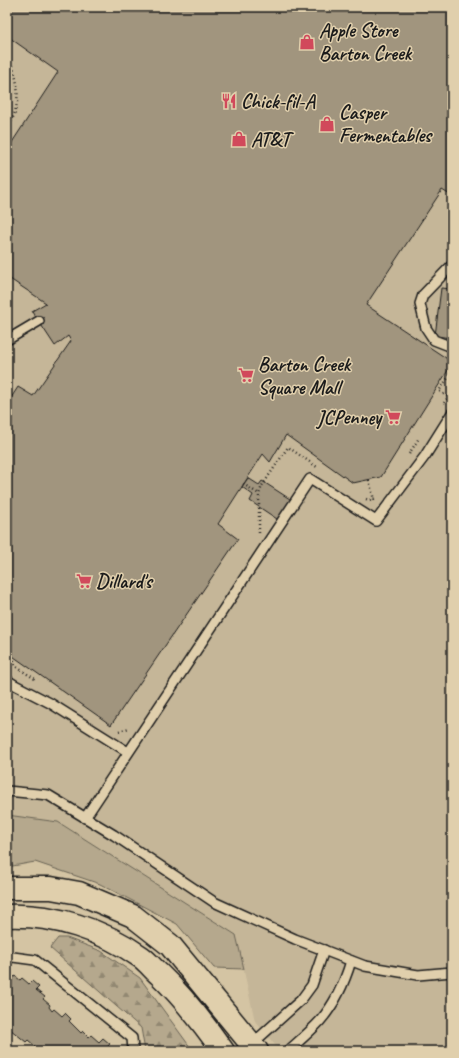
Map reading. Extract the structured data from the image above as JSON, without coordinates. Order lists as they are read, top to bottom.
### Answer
{
  "places": {
    "shop": ["Apple Store Barton Creek", "Casper Fermentables", "AT&T"],
    "restaurant": ["Chick-fil-A"],
    "supermarket": ["Barton Creek Square Mall", "JCPenney", "Dillard's"]
  }
}
